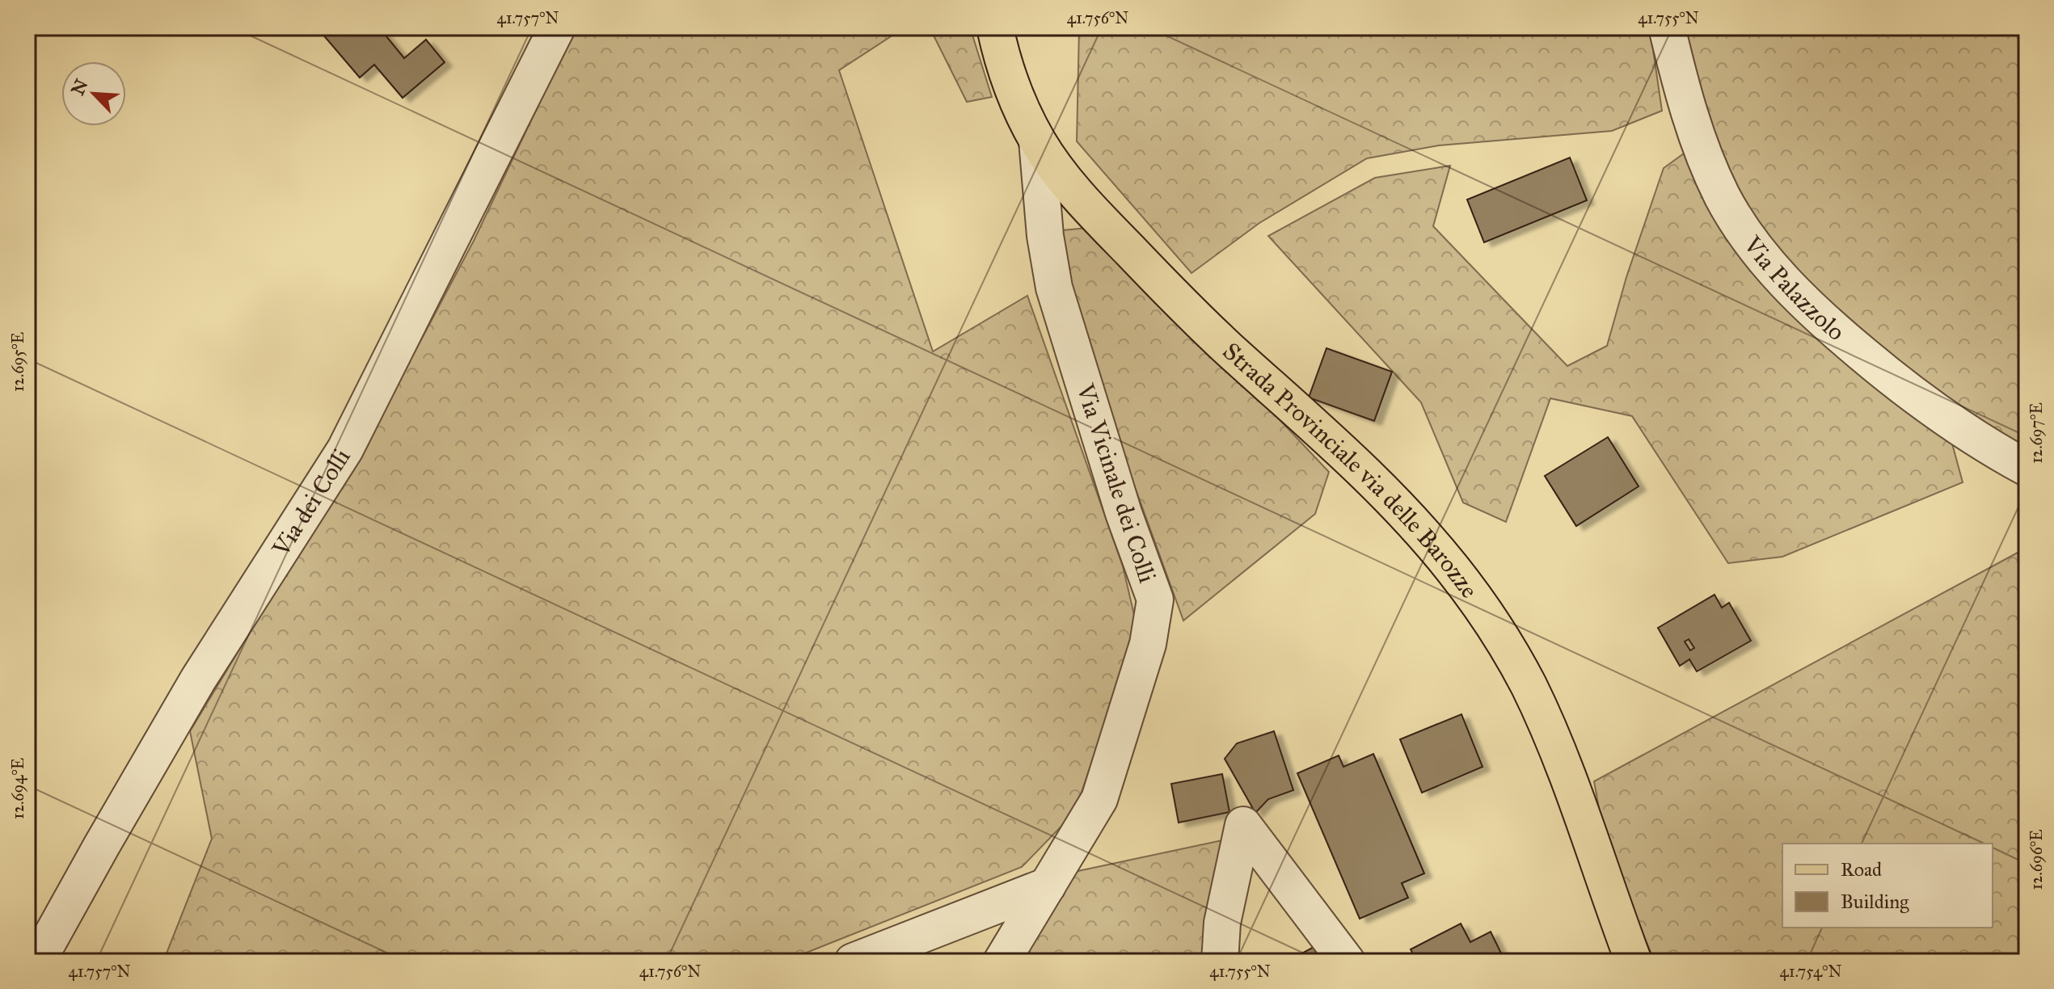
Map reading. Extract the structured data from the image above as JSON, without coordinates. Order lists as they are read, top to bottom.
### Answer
{
  "streets": {
    "main road": ["Strada Provinciale via delle Barozze"],
    "street": ["Via Palazzolo", "Via Vicinale dei Colli", "Via dei Colli"]
  },
  "crossings": [
    ["Strada Provinciale via delle Barozze", "Via Vicinale dei Colli"]
  ],
  "legend": ["Road", "Building"],
  "north": "top left",
  "coordinates": [
    "41.757°N",
    "41.756°N",
    "41.755°N",
    "12.695°E",
    "12.697°E",
    "12.694°E",
    "12.696°E",
    "41.754°N"
  ]
}
